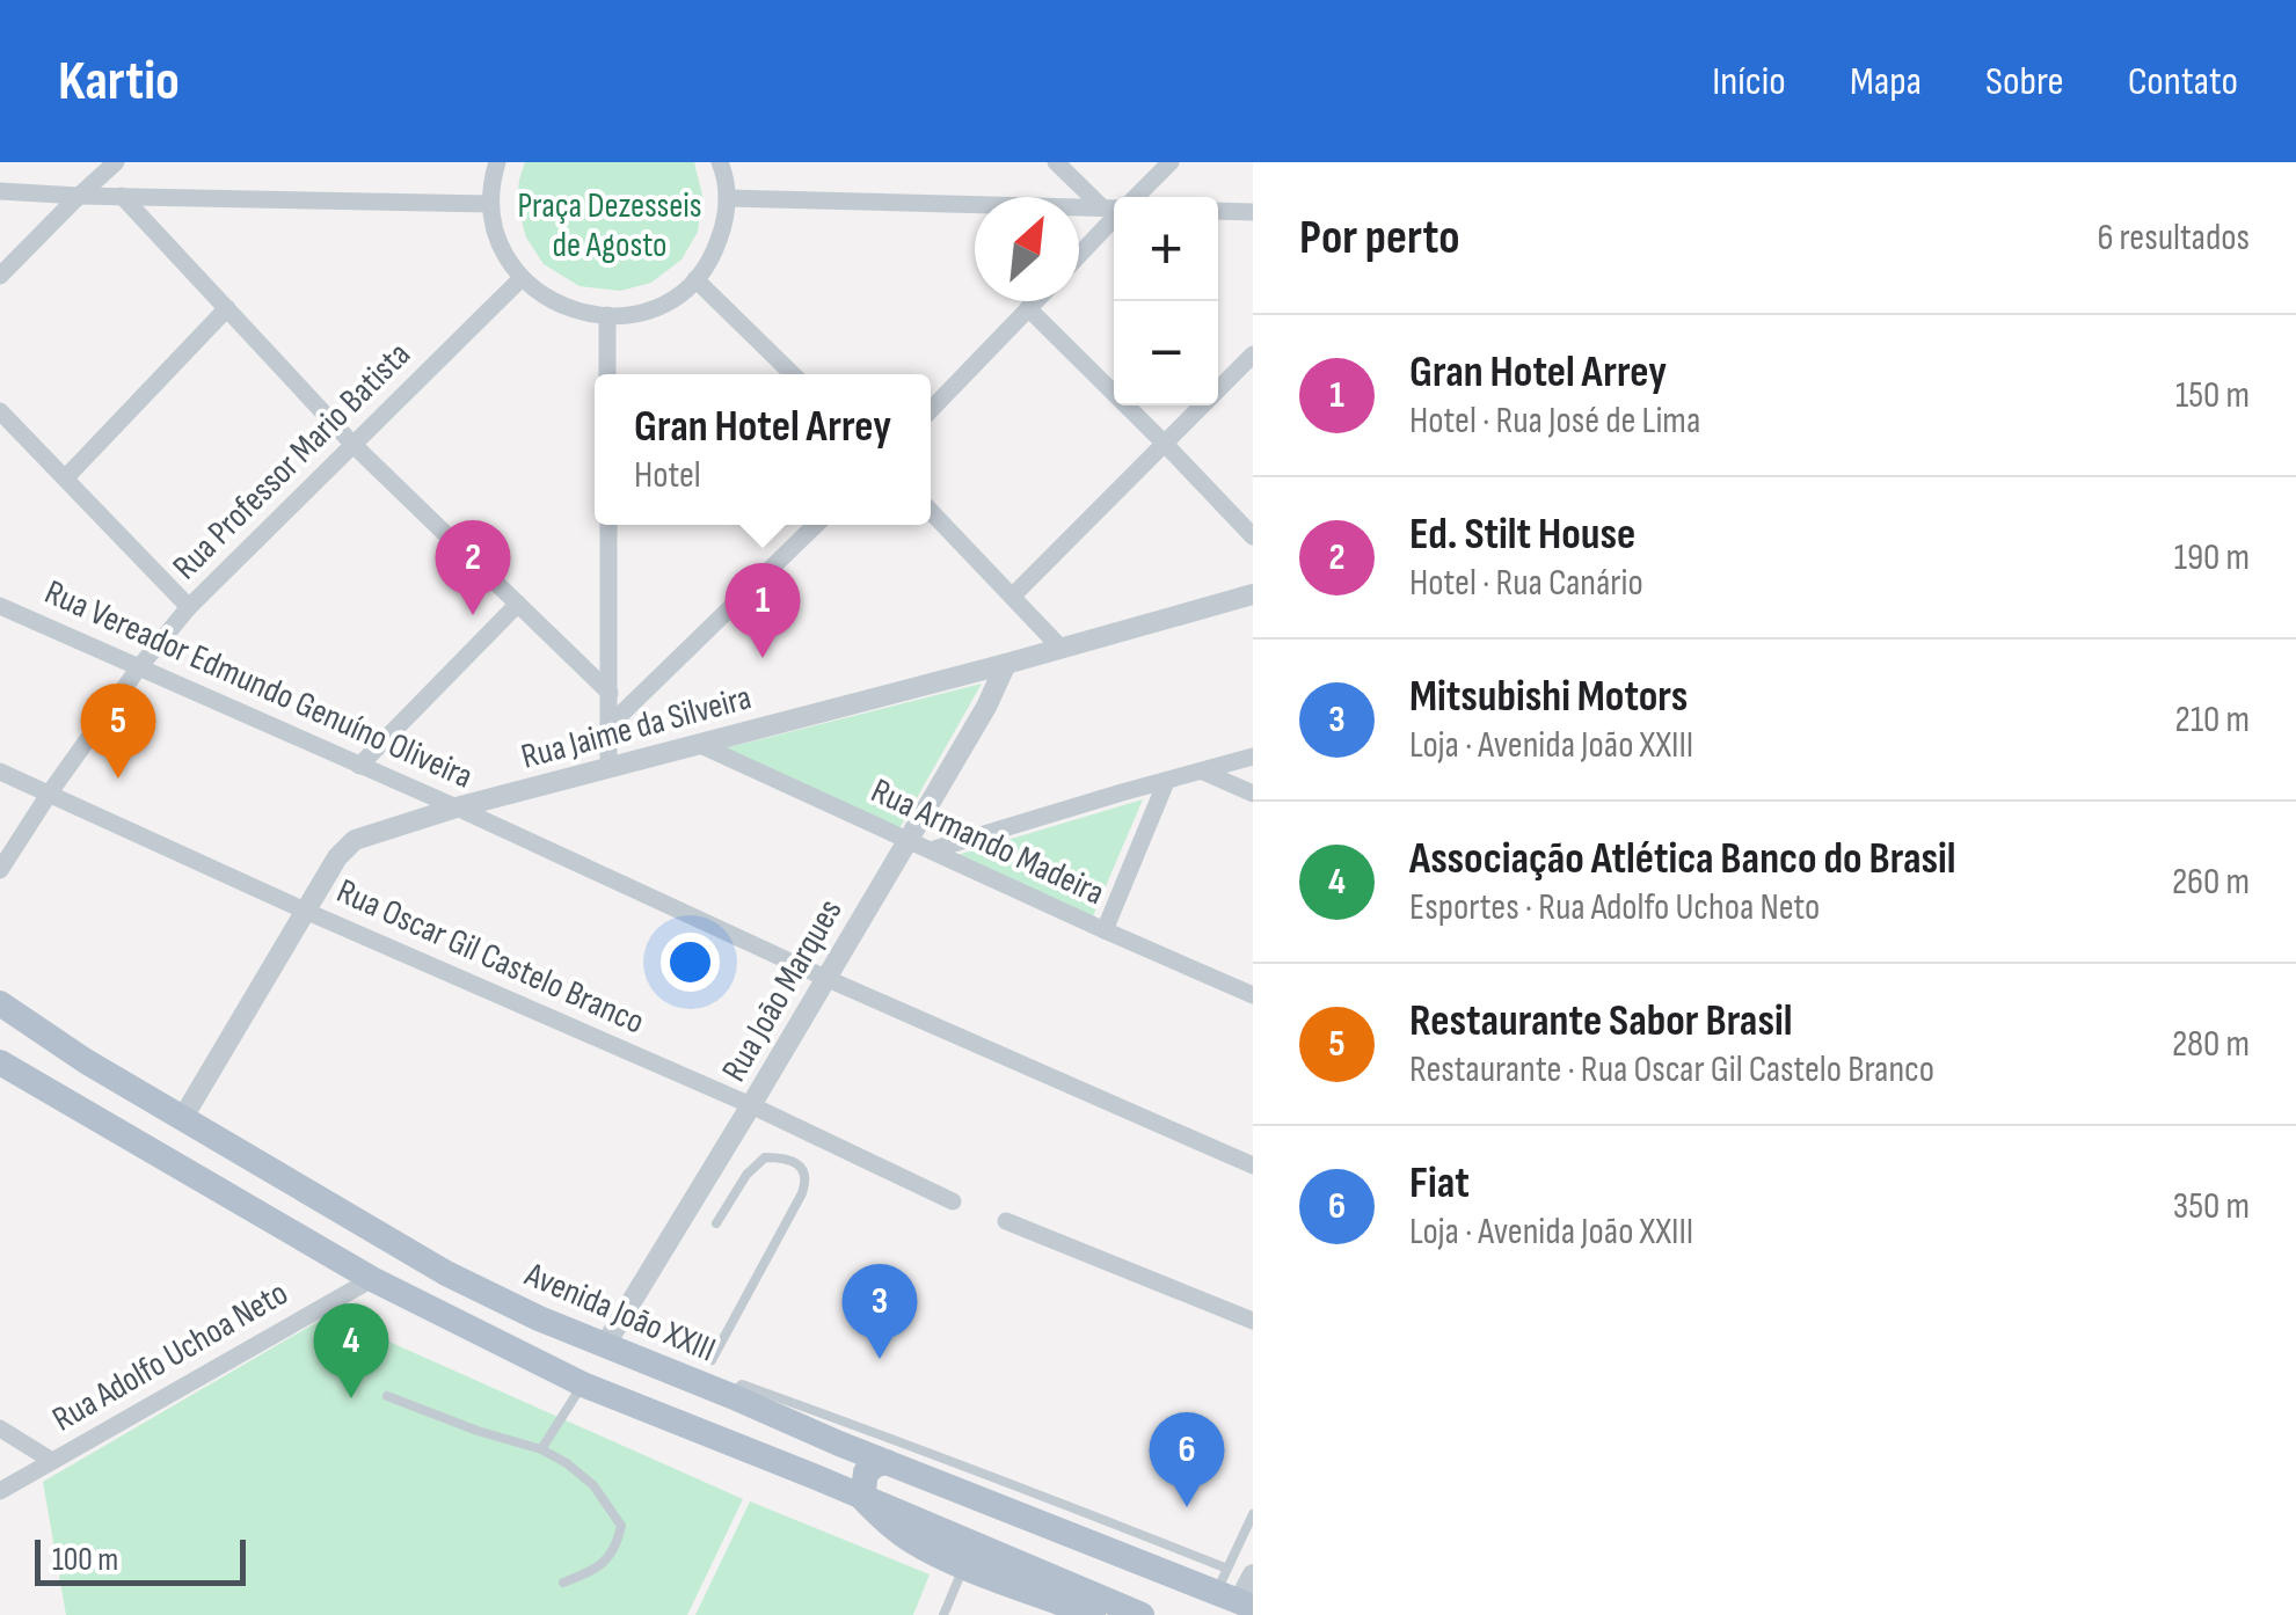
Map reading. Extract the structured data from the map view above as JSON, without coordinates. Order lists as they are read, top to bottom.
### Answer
{
  "streets": {
    "main road": ["Avenida João XXIII"],
    "street": [
      "Rua Professor Mario Batista",
      "Rua Vereador Edmundo Genuíno Oliveira",
      "Rua Jaime da Silveira",
      "Rua Armando Madeira",
      "Rua Oscar Gil Castelo Branco",
      "Rua João Marques",
      "Rua Adolfo Uchoa Neto"
    ]
  },
  "crossings": [
    ["Rua Professor Mario Batista", "Rua Vereador Edmundo Genuíno Oliveira"],
    ["Rua Professor Mario Batista", "Rua Oscar Gil Castelo Branco"],
    ["Rua Vereador Edmundo Genuíno Oliveira", "Rua Jaime da Silveira"],
    ["Rua Vereador Edmundo Genuíno Oliveira", "Rua João Marques"],
    ["Rua Jaime da Silveira", "Rua Armando Madeira"],
    ["Rua Jaime da Silveira", "Rua Oscar Gil Castelo Branco"],
    ["Rua Jaime da Silveira", "Rua João Marques"],
    ["Rua Jaime da Silveira", "Avenida João XXIII"],
    ["Rua Armando Madeira", "Rua João Marques"],
    ["Rua Oscar Gil Castelo Branco", "Rua João Marques"],
    ["Rua João Marques", "Avenida João XXIII"]
  ],
  "parks": ["Praça Dezesseis de Agosto"],
  "scale_bar": "100 m",
  "north": "top right",
  "page": {
    "header": "Kartio",
    "nav": [
      "Início",
      "Mapa",
      "Sobre",
      "Contato"
    ],
    "heading": ["Por perto", "6 resultados"],
    "map_buttons": ["+", "−"],
    "list": [
      {
        "mark": "1",
        "name": "Gran Hotel Arrey",
        "note": "Hotel · Rua José de Lima",
        "value": "150 m"
      },
      {
        "mark": "2",
        "name": "Ed. Stilt House",
        "note": "Hotel · Rua Canário",
        "value": "190 m"
      },
      {
        "mark": "3",
        "name": "Mitsubishi Motors",
        "note": "Loja · Avenida João XXIII",
        "value": "210 m"
      },
      {
        "mark": "4",
        "name": "Associação Atlética Banco do Brasil",
        "note": "Esportes · Rua Adolfo Uchoa Neto",
        "value": "260 m"
      },
      {
        "mark": "5",
        "name": "Restaurante Sabor Brasil",
        "note": "Restaurante · Rua Oscar Gil Castelo Branco",
        "value": "280 m"
      },
      {
        "mark": "6",
        "name": "Fiat",
        "note": "Loja · Avenida João XXIII",
        "value": "350 m"
      }
    ],
    "popup": ["Gran Hotel Arrey", "Hotel"],
    "pins": [
      "2",
      "1",
      "5",
      "3",
      "4",
      "6"
    ],
    "scale": "100 m"
  }
}
